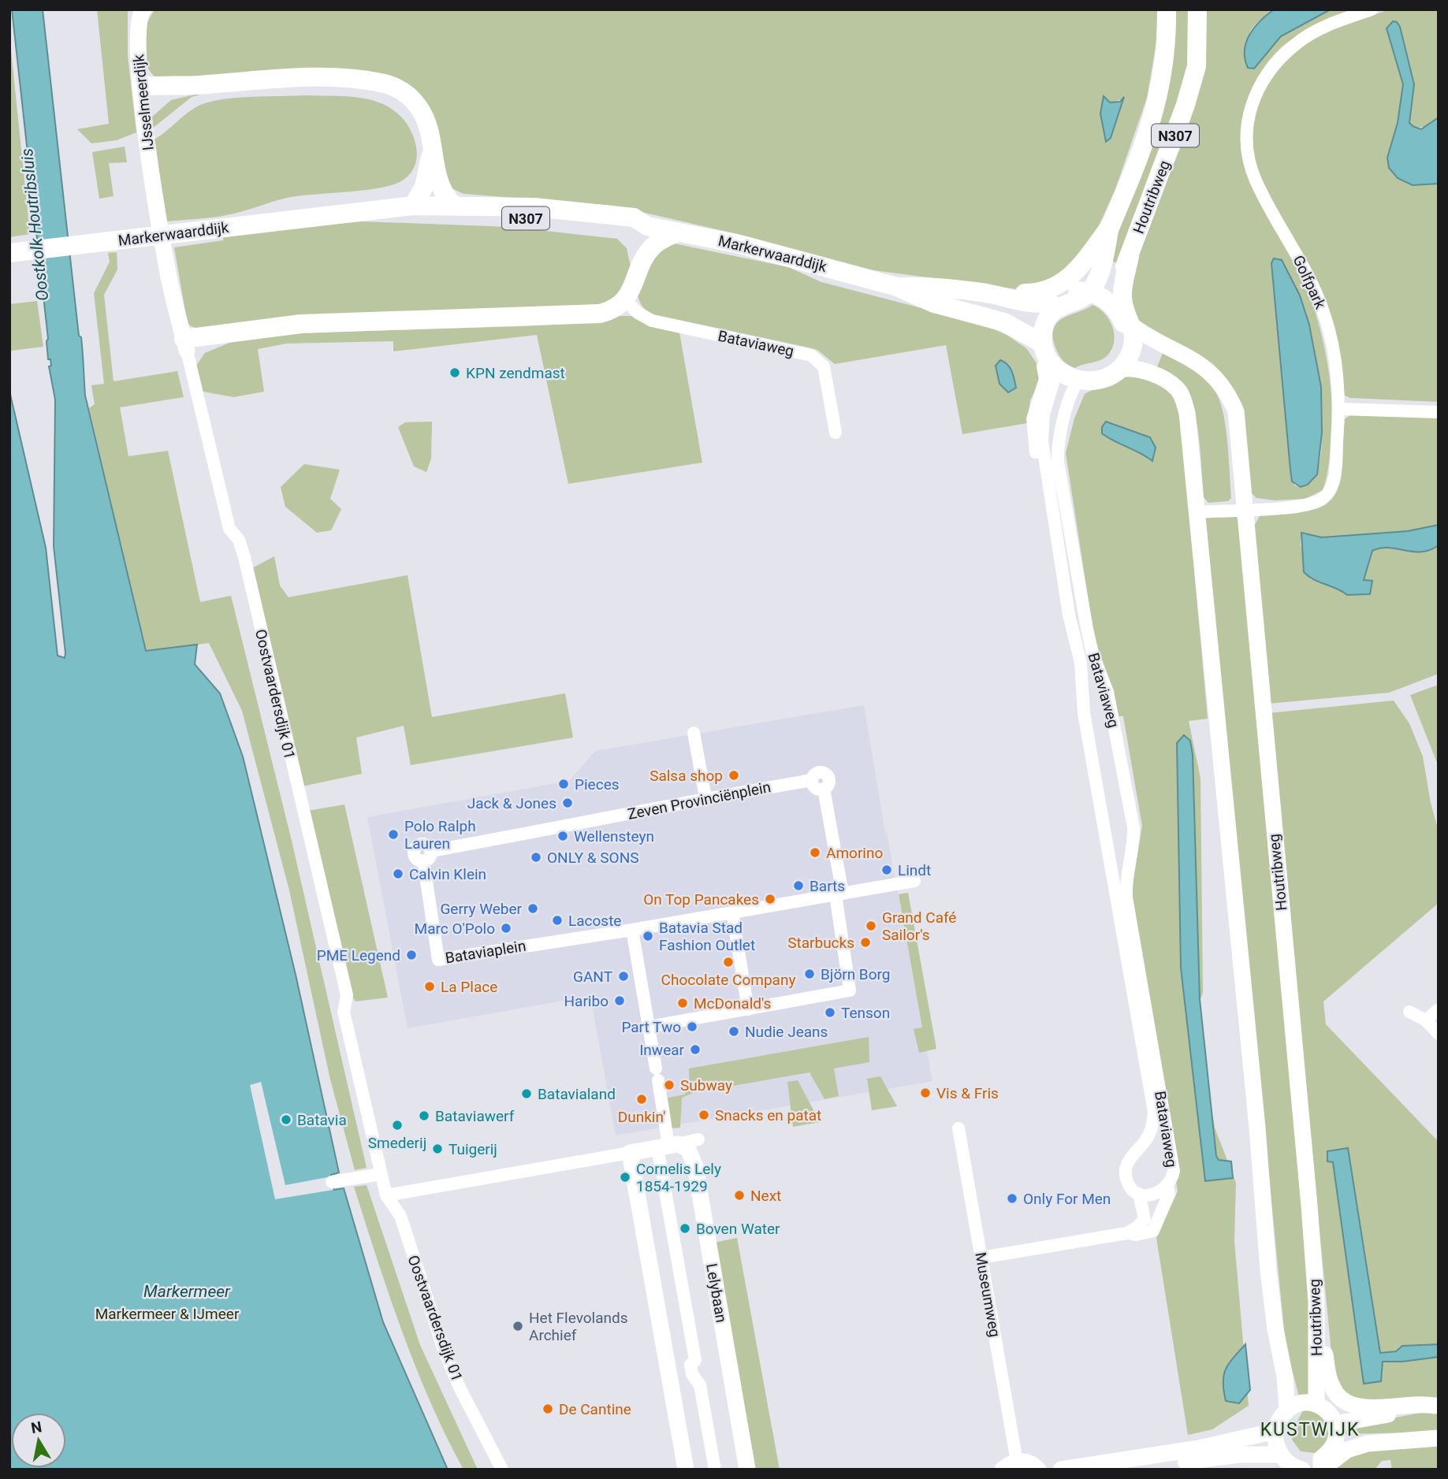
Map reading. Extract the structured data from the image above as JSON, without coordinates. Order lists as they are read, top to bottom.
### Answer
{
  "streets": {
    "main road": [
      "IJsselmeerdijk",
      "N307",
      "Houtribweg",
      "Markerwaarddijk",
      "Oostvaardersdijk 01",
      "Lelybaan"
    ],
    "street": [
      "Golfpark",
      "Bataviaweg",
      "Zeven Provinciënplein",
      "Bataviaplein",
      "Museumweg"
    ]
  },
  "crossings": [
    ["IJsselmeerdijk", "Oostvaardersdijk 01"],
    ["N307", "Houtribweg"],
    ["N307", "Markerwaarddijk"],
    ["N307", "Bataviaweg"],
    ["Houtribweg", "Markerwaarddijk"],
    ["Houtribweg", "Golfpark"],
    ["Houtribweg", "Bataviaweg"],
    ["Markerwaarddijk", "Bataviaweg"],
    ["Zeven Provinciënplein", "Bataviaplein"]
  ],
  "districts": ["KUSTWIJK"],
  "water": ["Oostkolk Houtribsluis", "Markermeer"],
  "parks": ["Markermeer & IJmeer"],
  "places": [
    "KPN zendmast",
    "Salsa shop",
    "Pieces",
    "Jack & Jones",
    "Polo Ralph Lauren",
    "Wellensteyn",
    "Amorino",
    "ONLY & SONS",
    "Lindt",
    "Calvin Klein",
    "Barts",
    "On Top Pancakes",
    "Gerry Weber",
    "Lacoste",
    "Grand Café Sailor's",
    "Marc O'Polo",
    "Batavia Stad Fashion Outlet",
    "Starbucks",
    "PME Legend",
    "Chocolate Company",
    "Björn Borg",
    "GANT",
    "La Place",
    "Haribo",
    "McDonald's",
    "Tenson",
    "Part Two",
    "Nudie Jeans",
    "Inwear",
    "Subway",
    "Vis & Fris",
    "Batavialand",
    "Dunkin'",
    "Snacks en patat",
    "Bataviawerf",
    "Batavia",
    "Smederij",
    "Tuigerij",
    "Cornelis Lely 1854-1929",
    "Next",
    "Only For Men",
    "Boven Water",
    "Het Flevolands Archief",
    "De Cantine"
  ],
  "north": "top"
}
